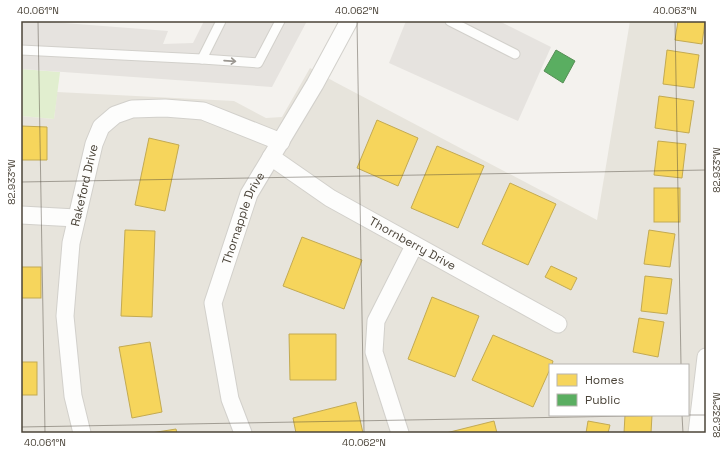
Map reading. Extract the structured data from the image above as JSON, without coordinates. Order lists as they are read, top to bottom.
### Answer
{
  "streets": {
    "street": ["Rakeford Drive", "Thornapple Drive", "Thornberry Drive"]
  },
  "crossings": [
    ["Rakeford Drive", "Thornapple Drive"],
    ["Thornapple Drive", "Thornberry Drive"]
  ],
  "legend": ["Homes", "Public"],
  "coordinates": [
    "40.061°N",
    "40.062°N",
    "40.063°N",
    "82.933°W",
    "82.932°W"
  ]
}
